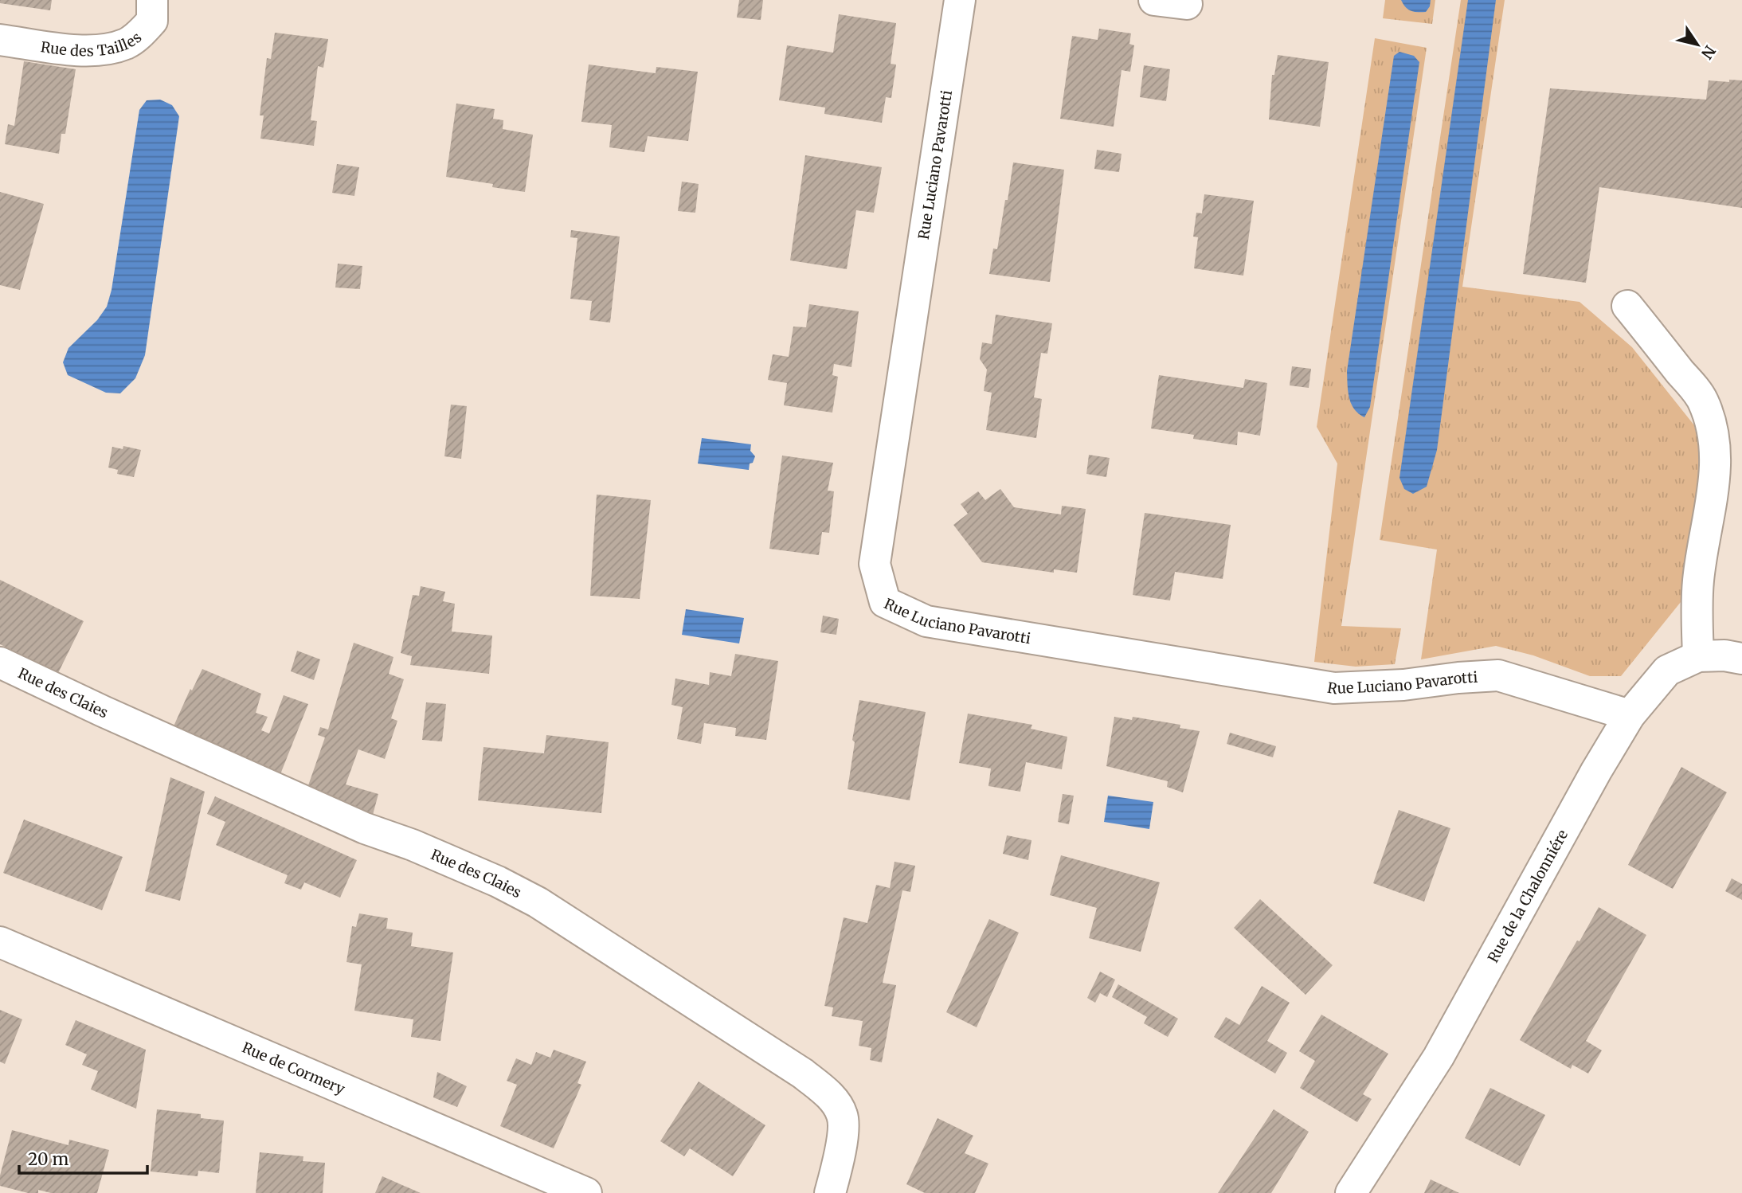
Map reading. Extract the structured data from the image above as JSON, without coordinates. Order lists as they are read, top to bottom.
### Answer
{
  "streets": {
    "street": [
      "Rue des Tailles",
      "Rue Luciano Pavarotti",
      "Rue des Claies",
      "Rue de la Chalonniére",
      "Rue de Cormery"
    ]
  },
  "crossings": [
    ["Rue Luciano Pavarotti", "Rue de la Chalonniére"]
  ],
  "scale_bar": "20 m",
  "north": "bottom right"
}
